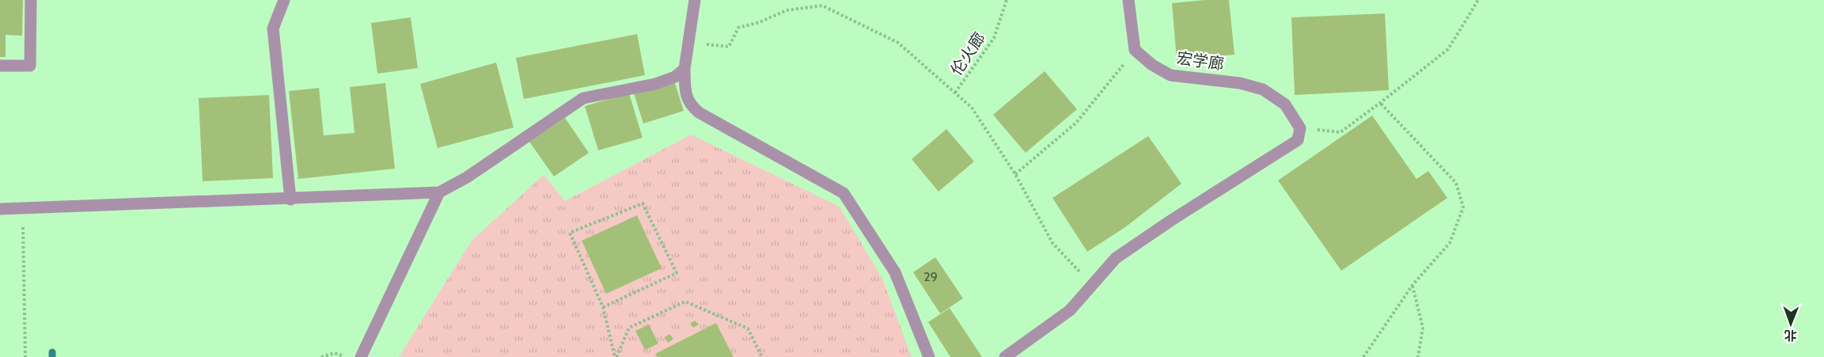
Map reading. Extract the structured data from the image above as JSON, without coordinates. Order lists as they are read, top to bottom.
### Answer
{
  "streets": {
    "street": ["宏学廊"],
    "path": ["伦火廊"]
  },
  "house_numbers": ["29"],
  "north": "bottom"
}
